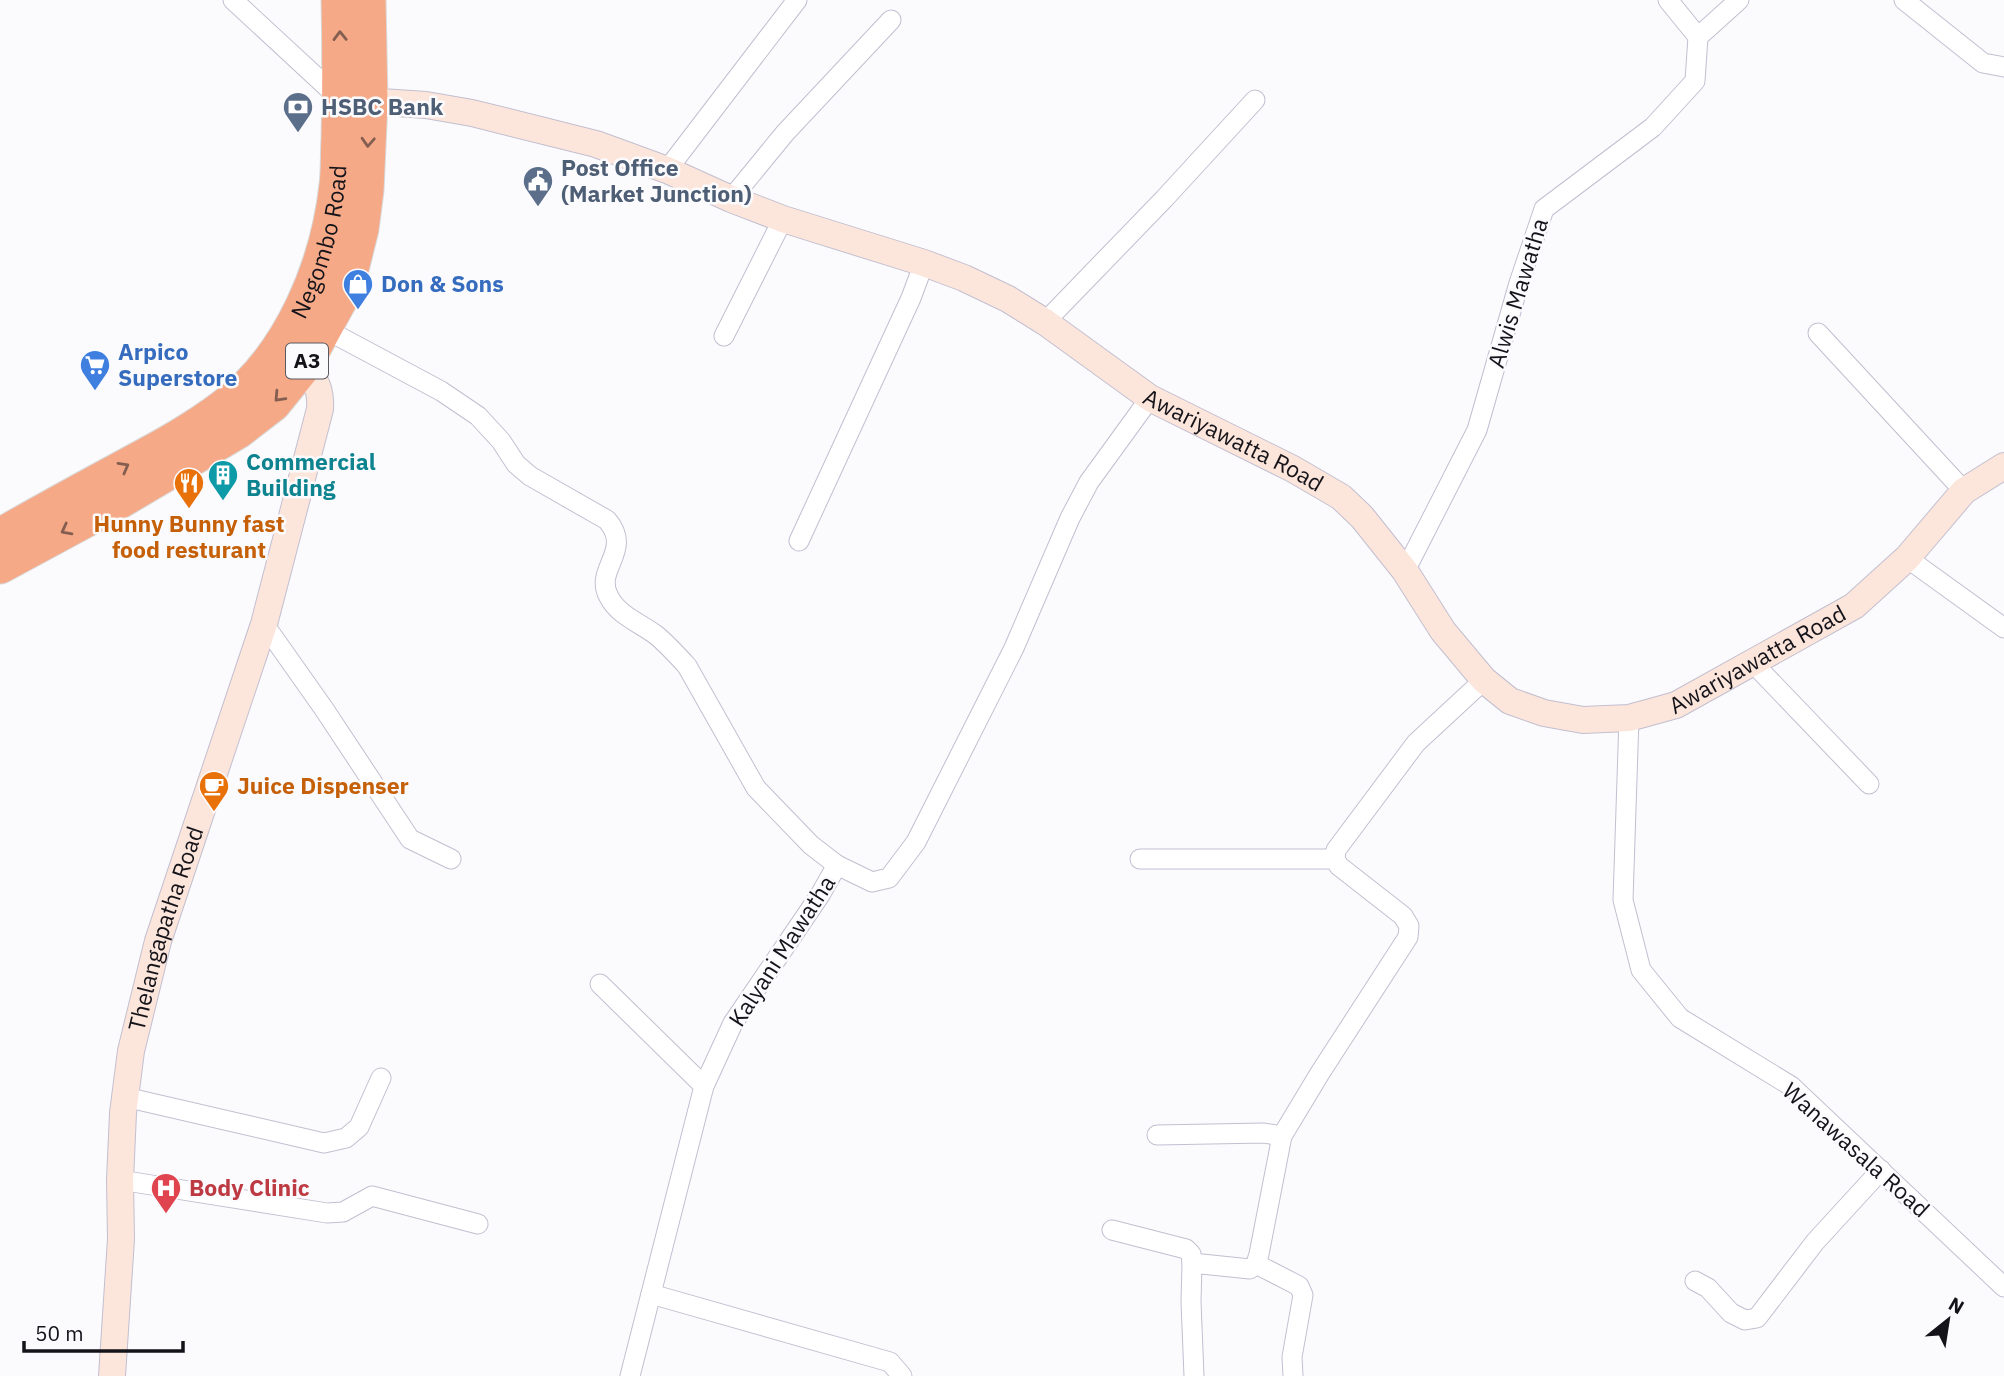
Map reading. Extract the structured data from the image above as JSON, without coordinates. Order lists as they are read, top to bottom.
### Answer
{
  "streets": {
    "highway": ["Negombo Road", "A3"],
    "street": [
      "Alwis Mawatha",
      "Awariyawatta Road",
      "Thelangapatha Road",
      "Kalyani Mawatha",
      "Wanawasala Road"
    ]
  },
  "crossings": [
    ["Negombo Road", "Awariyawatta Road"],
    ["Negombo Road", "Thelangapatha Road"],
    ["Alwis Mawatha", "Awariyawatta Road"],
    ["Awariyawatta Road", "Kalyani Mawatha"],
    ["Awariyawatta Road", "Wanawasala Road"]
  ],
  "places": {
    "bank": ["HSBC Bank"],
    "public building": ["Post Office (Market Junction)"],
    "shop": ["Don & Sons"],
    "supermarket": ["Arpico Superstore"],
    "building": ["Commercial Building"],
    "restaurant": ["Hunny Bunny fast food resturant"],
    "cafe": ["Juice Dispenser"],
    "hospital": ["Body Clinic"]
  },
  "scale_bar": "50 m",
  "north": "top right"
}
